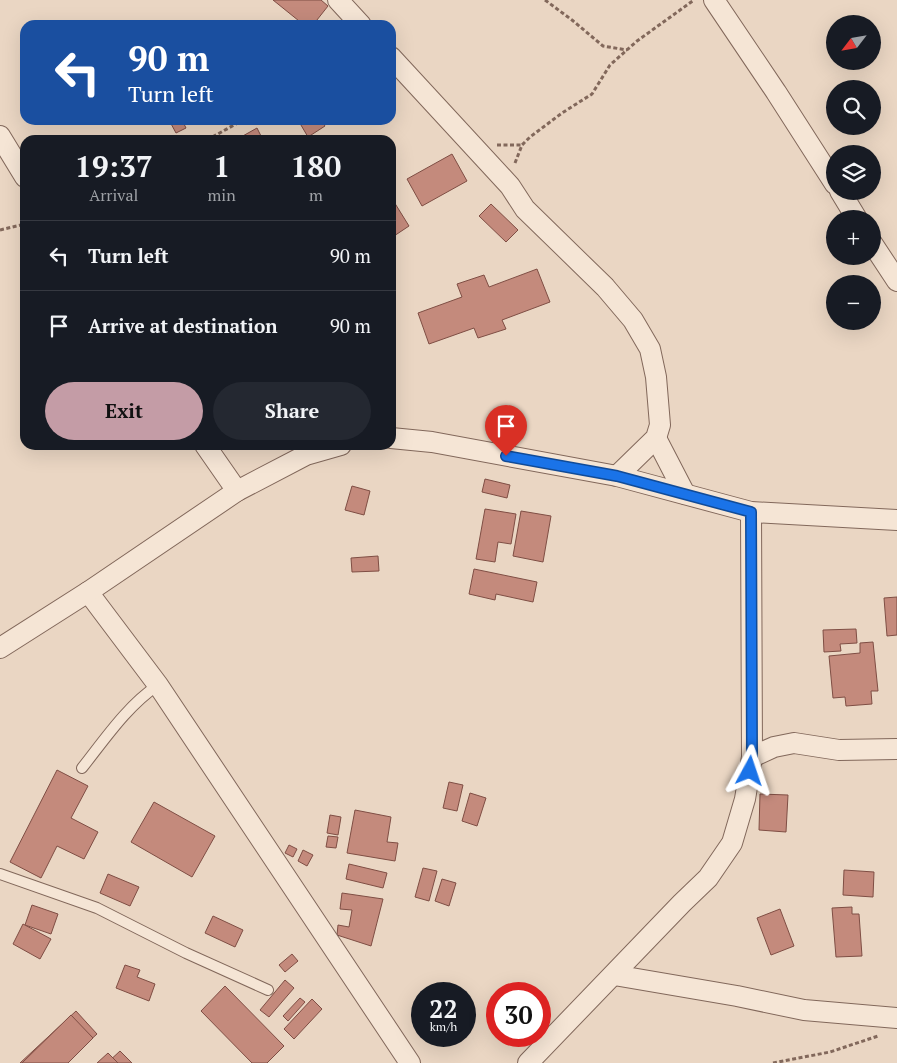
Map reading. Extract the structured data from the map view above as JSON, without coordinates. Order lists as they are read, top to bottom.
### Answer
{
  "north": "bottom left",
  "page": {
    "map_buttons": ["+", "−"],
    "turn": ["90 m", "Turn left"],
    "eta": [
      "19:37",
      "Arrival",
      "1",
      "min",
      "180",
      "m"
    ],
    "list": [
      {
        "name": "Turn left",
        "value": "90 m"
      },
      {
        "name": "Arrive at destination",
        "value": "90 m"
      }
    ],
    "buttons": ["Exit", "Share"],
    "speed": "22 km/h",
    "limit": "30"
  }
}
